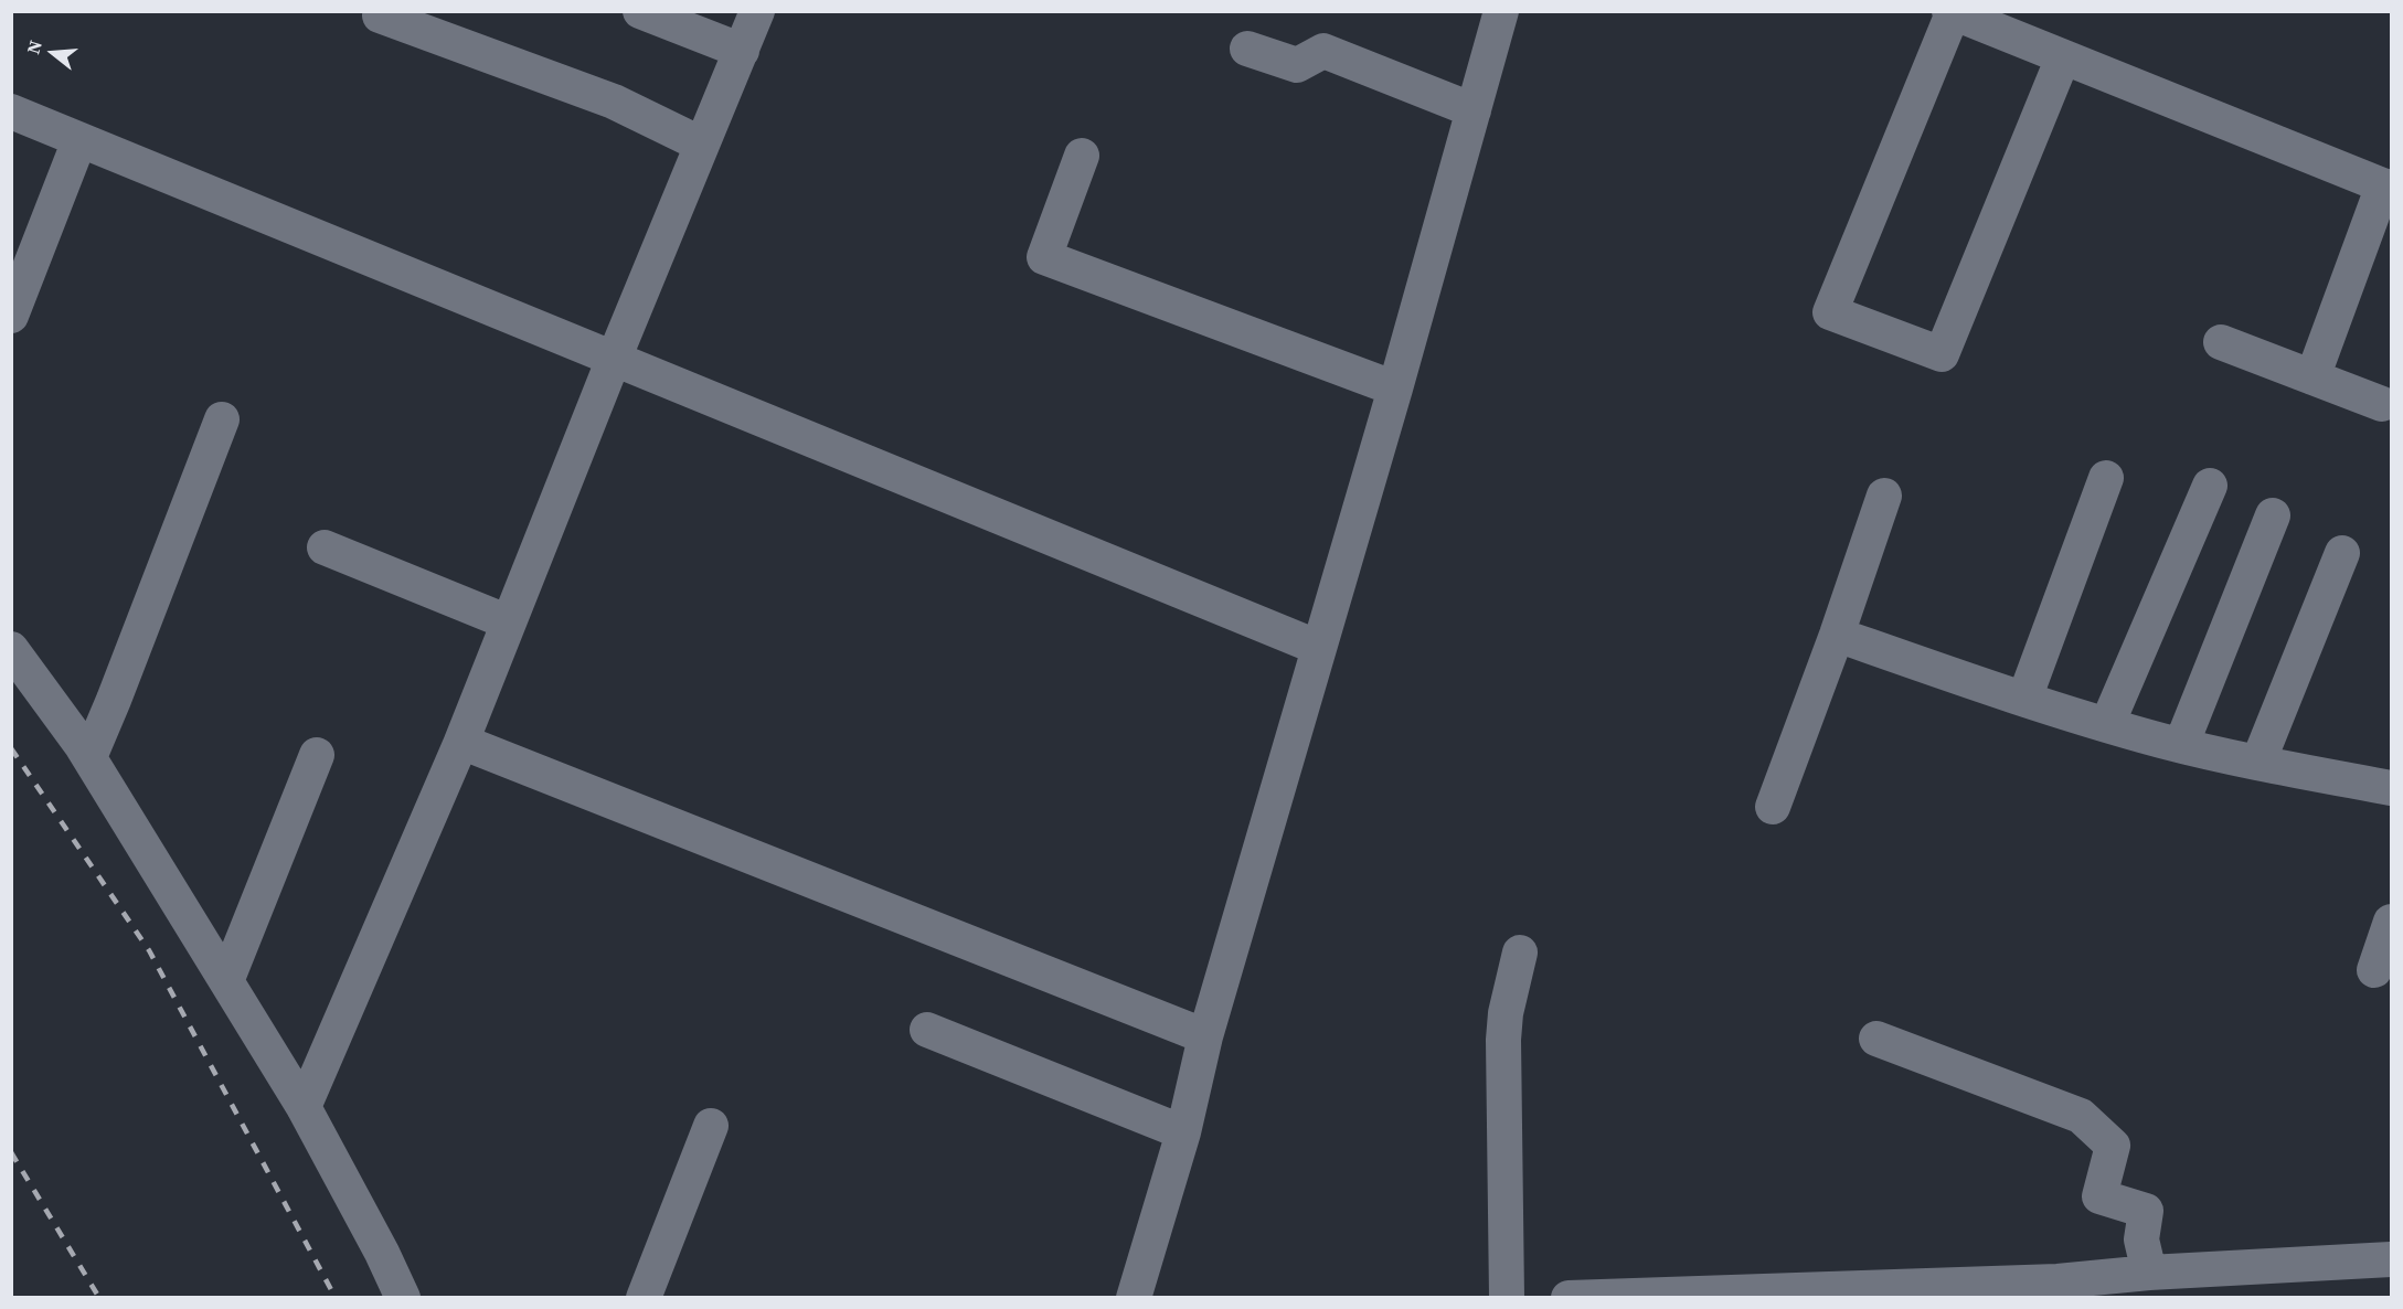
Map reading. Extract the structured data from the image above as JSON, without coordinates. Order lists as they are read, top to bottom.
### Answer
{
  "north": "left"
}
